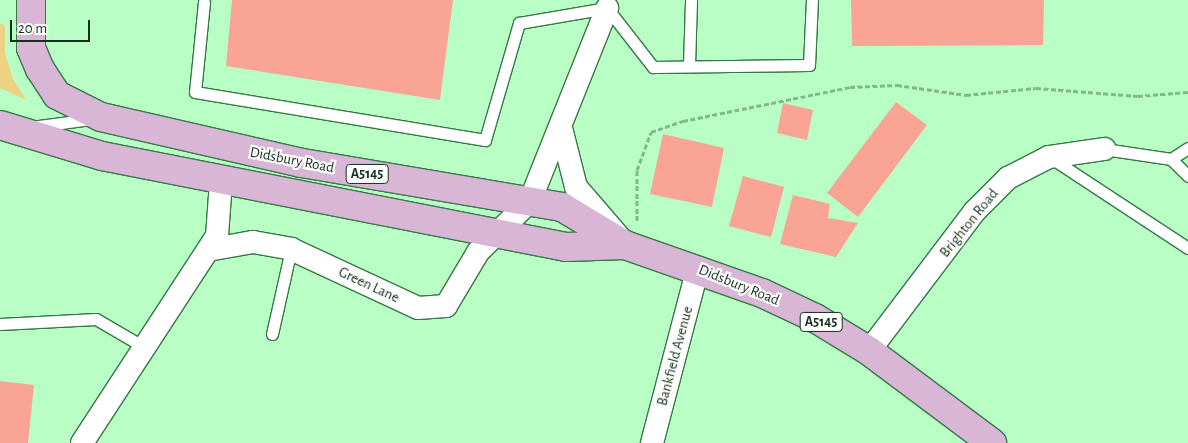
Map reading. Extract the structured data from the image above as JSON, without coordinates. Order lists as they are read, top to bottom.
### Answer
{
  "streets": {
    "main road": ["Didsbury Road", "A5145"],
    "street": ["Brighton Road", "Green Lane", "Bankfield Avenue"]
  },
  "crossings": [
    ["Didsbury Road", "Brighton Road"],
    ["Didsbury Road", "Green Lane"],
    ["Didsbury Road", "Bankfield Avenue"]
  ],
  "scale_bar": "20 m"
}
